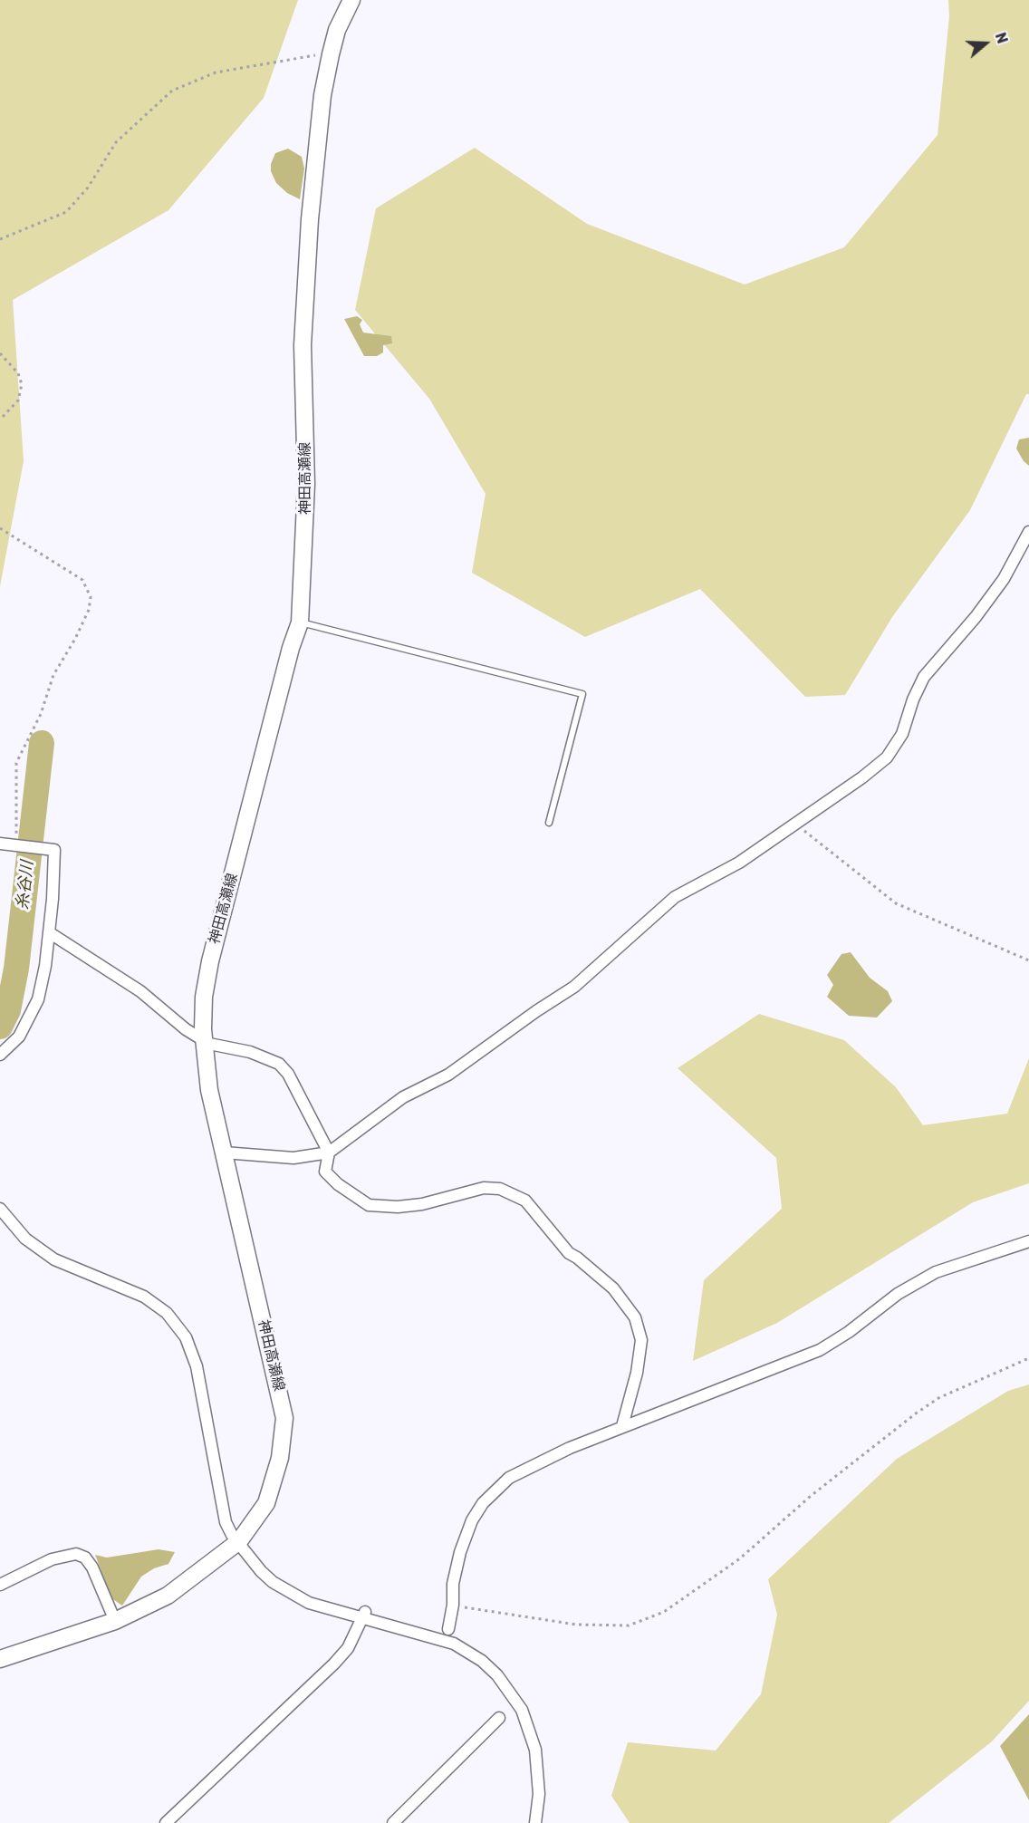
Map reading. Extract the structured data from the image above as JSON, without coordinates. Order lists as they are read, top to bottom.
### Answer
{
  "streets": {
    "main road": ["神田高瀬線"]
  },
  "water": ["糸谷川"],
  "north": "right"
}
